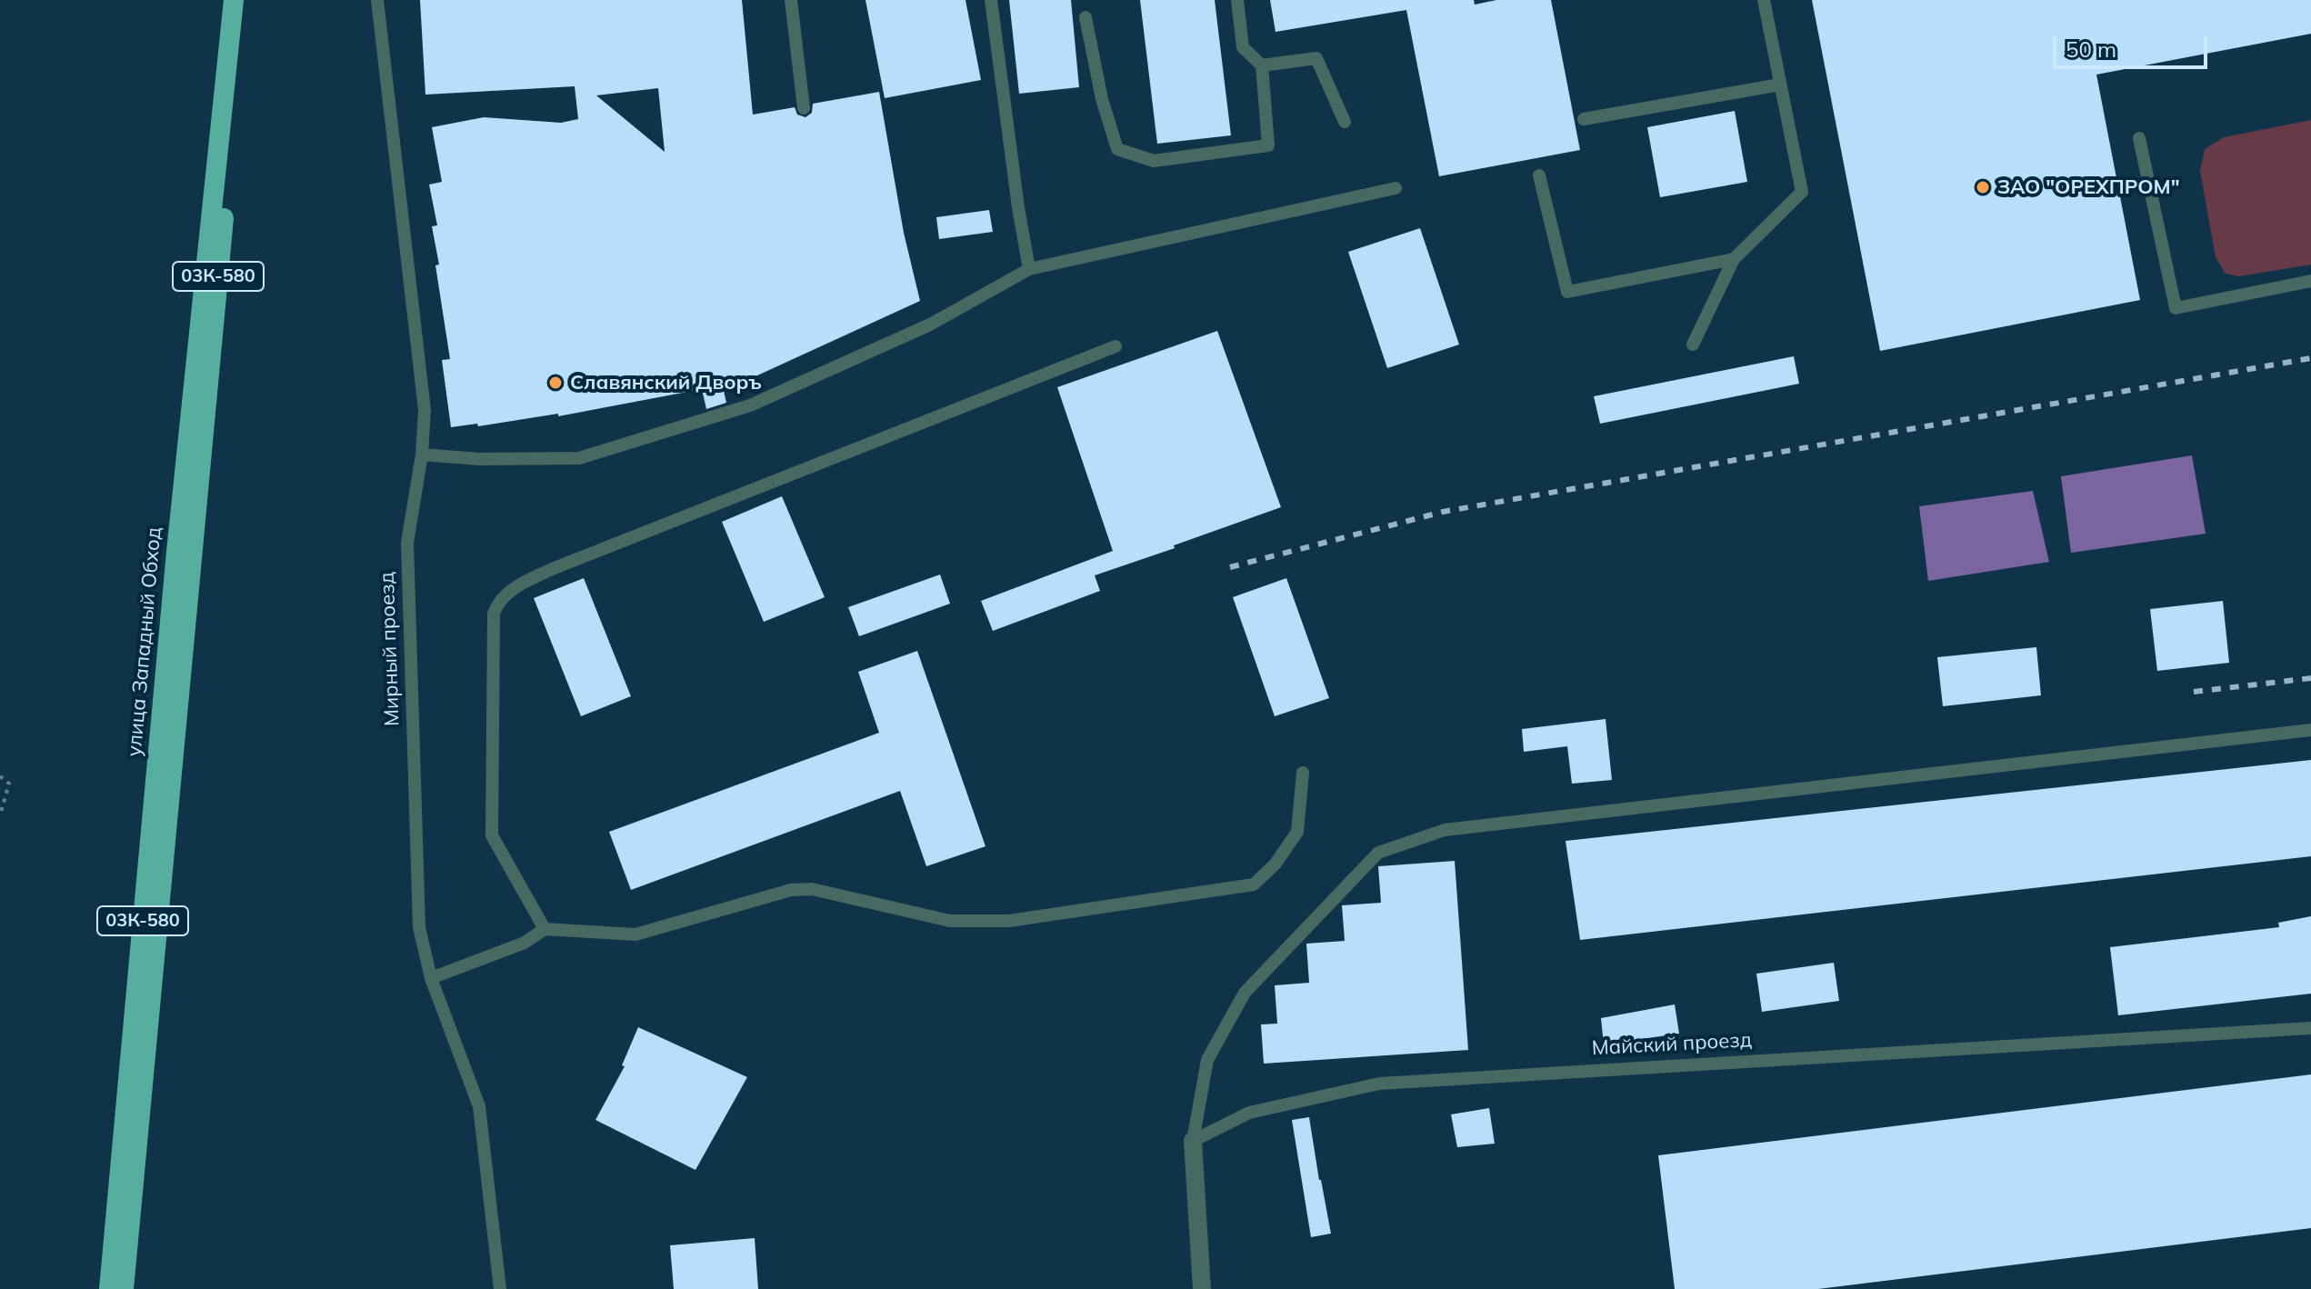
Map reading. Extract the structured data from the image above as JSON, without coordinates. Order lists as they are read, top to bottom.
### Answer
{
  "streets": {
    "highway": ["03К-580", "улица Западный Обход"],
    "lane": ["Мирный проезд", "Майский проезд"]
  },
  "places": ["ЗАО \"ОРЕХПРОМ\"", "Cлавянский Дворъ"],
  "scale_bar": "50 m"
}
